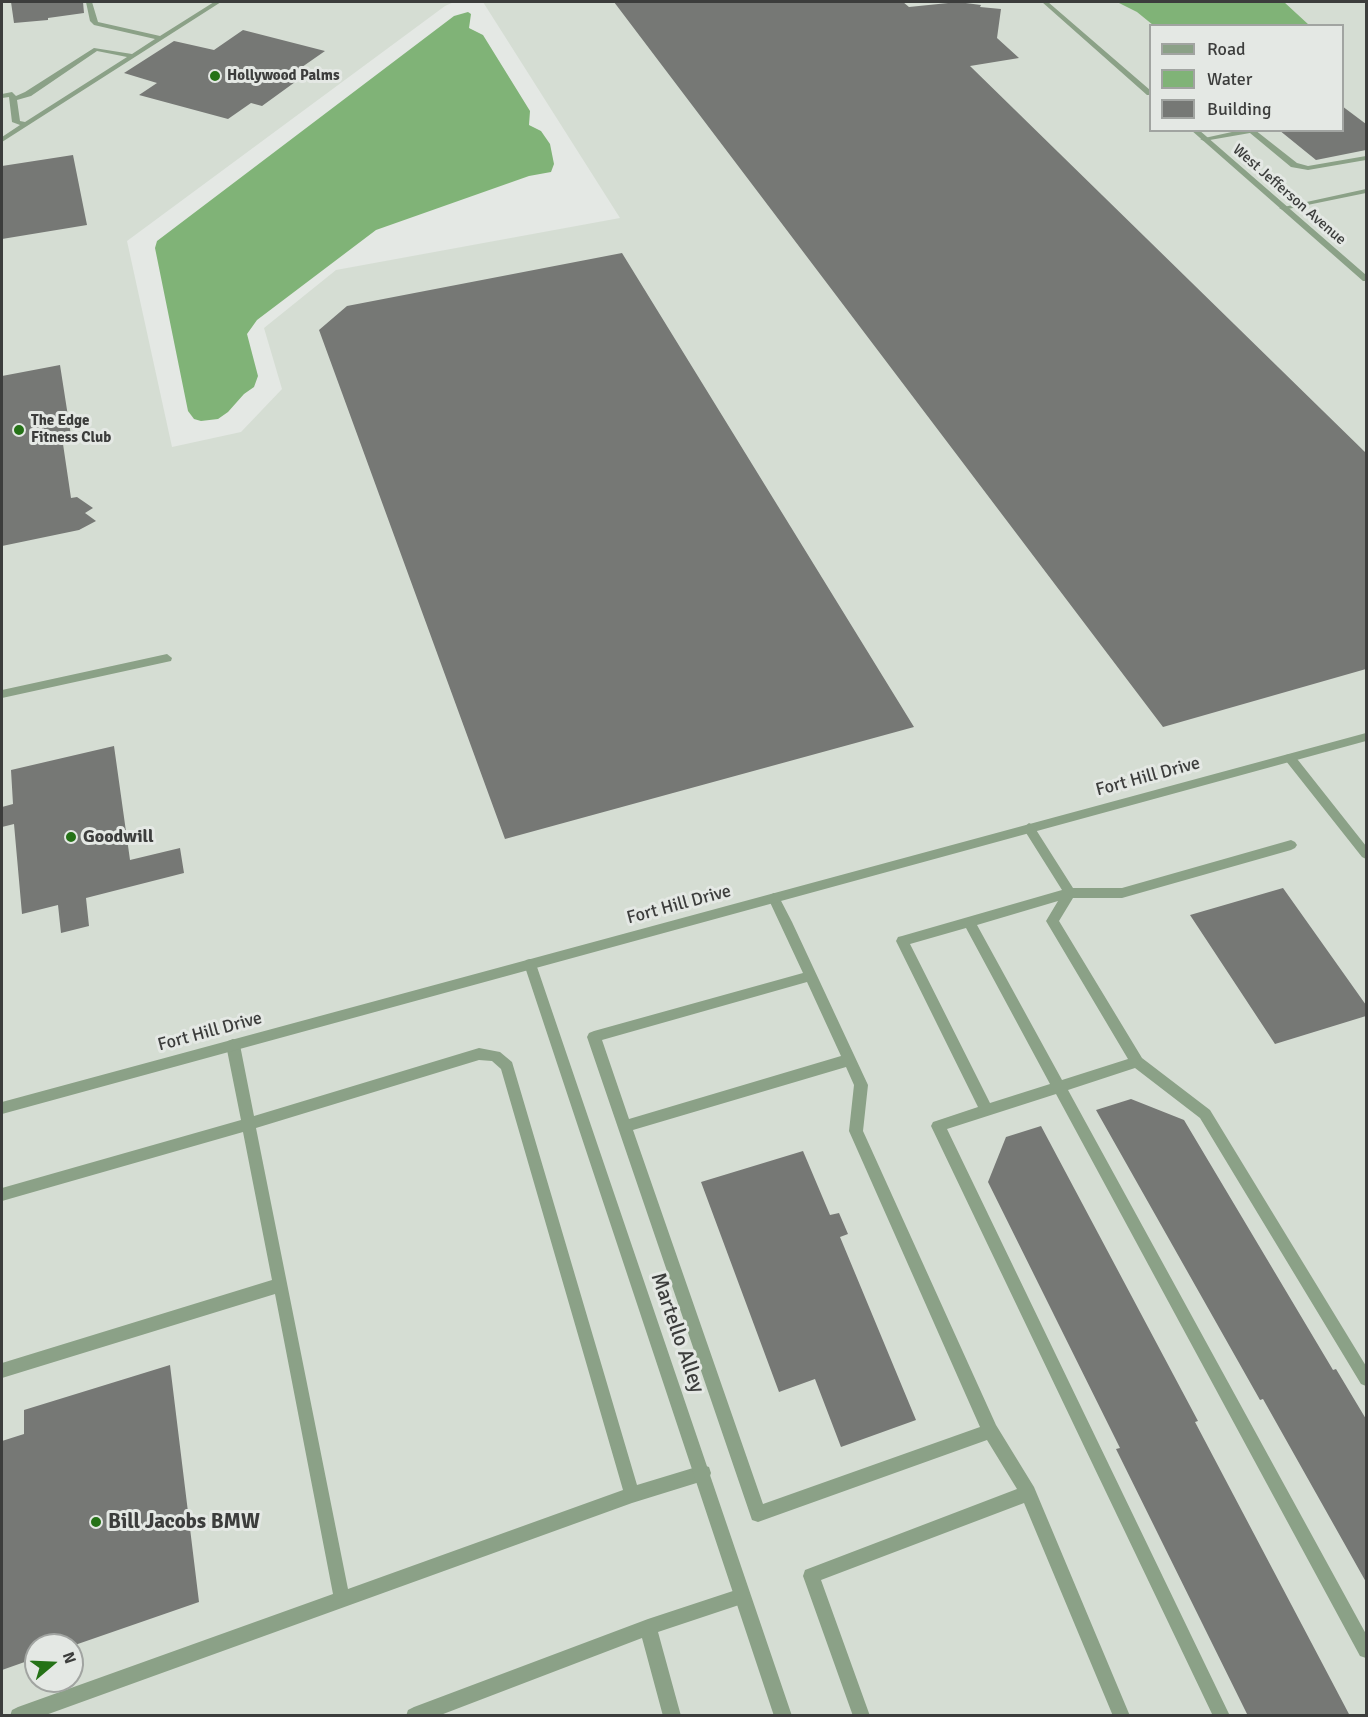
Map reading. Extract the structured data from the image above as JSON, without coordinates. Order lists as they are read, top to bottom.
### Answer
{
  "streets": {
    "street": ["West Jefferson Avenue", "Fort Hill Drive", "Martello Alley"]
  },
  "crossings": [
    ["Fort Hill Drive", "Martello Alley"]
  ],
  "places": [
    "Hollywood Palms",
    "The Edge Fitness Club",
    "Goodwill",
    "Bill Jacobs BMW"
  ],
  "legend": ["Road", "Water", "Building"],
  "north": "right"
}
